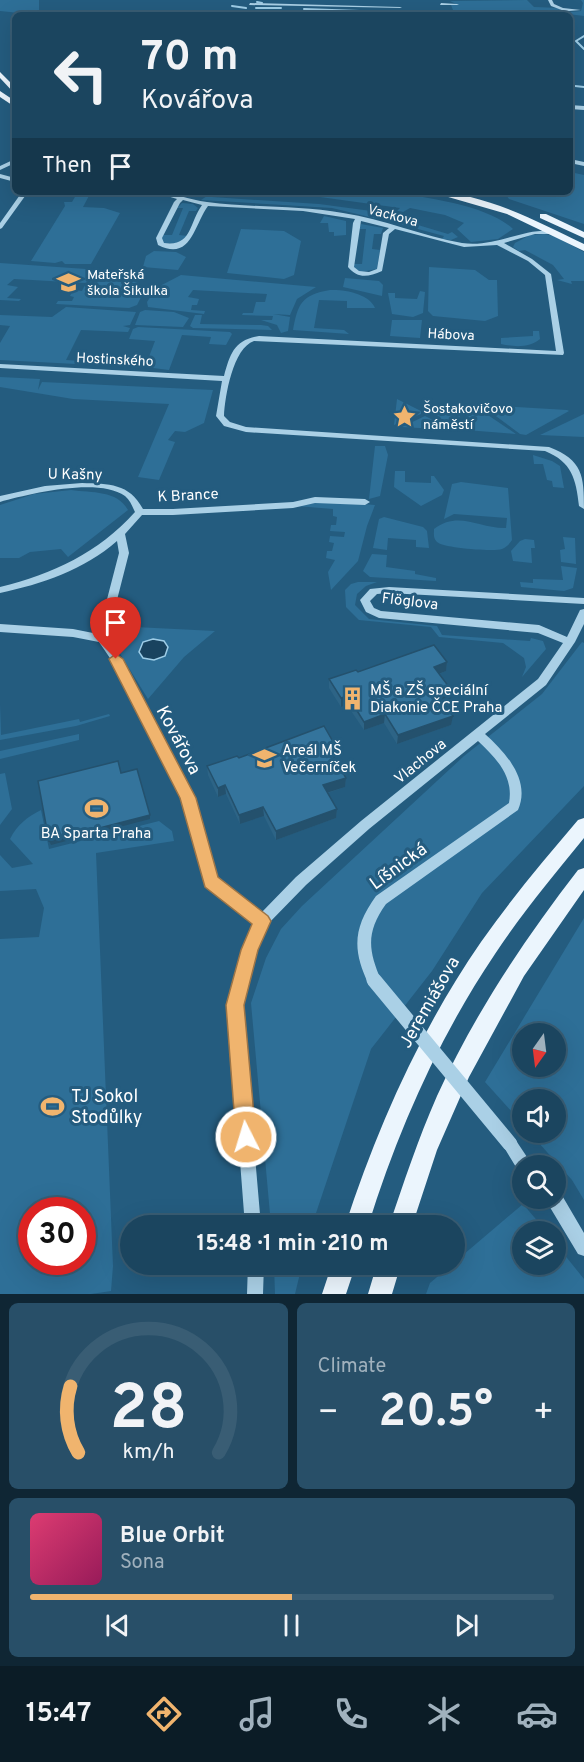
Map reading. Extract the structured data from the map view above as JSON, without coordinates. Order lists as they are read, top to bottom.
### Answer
{
  "streets": {
    "main road": ["Jeremiášova"],
    "street": [
      "Vackova",
      "Hábova",
      "Hostinského",
      "U Kašny",
      "K Brance",
      "Flöglova",
      "Kovářova",
      "Vlachova",
      "Líšnická"
    ]
  },
  "crossings": [
    ["Vackova", "Hábova"],
    ["Hábova", "Hostinského"],
    ["U Kašny", "K Brance"],
    ["Flöglova", "Vlachova"],
    ["Kovářova", "Vlachova"],
    ["Vlachova", "Líšnická"]
  ],
  "places": {
    "school or university": ["Mateřská škola Šikulka", "Areál MŠ Večerníček"],
    "place": ["Šostakovičovo náměstí"],
    "building": ["MŠ a ZŠ speciální Diakonie ČCE Praha"],
    "sports": ["BA Sparta Praha", "TJ Sokol Stodůlky"]
  },
  "north": "bottom",
  "page": {
    "turn": ["70 m", "Kovářova"],
    "then": "Then",
    "limit": "30",
    "trip": "15:48 · 1 min · 210 m",
    "tile": "Climate",
    "heat": ["−", "20.5°", "+"],
    "song": ["Blue Orbit", "Sona"],
    "tabs": "15:47",
    "gauge": ["28", "km/h"]
  }
}
